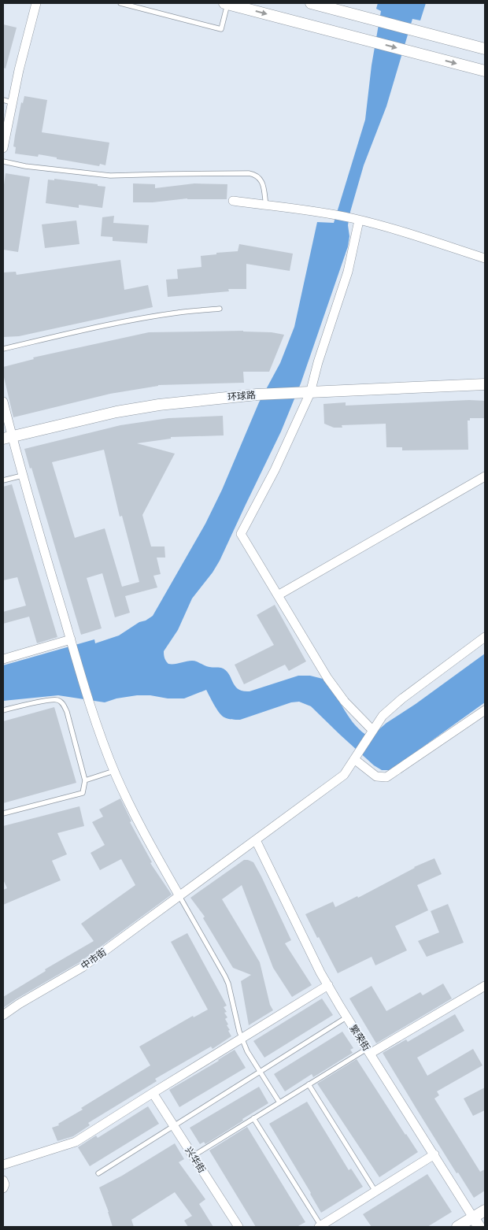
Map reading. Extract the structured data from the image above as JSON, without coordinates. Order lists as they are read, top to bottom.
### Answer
{
  "streets": {
    "street": [
      "环球路",
      "中市街",
      "繁荣街",
      "兴华街"
    ]
  },
  "crossings": [
    ["中市街", "繁荣街"]
  ]
}
